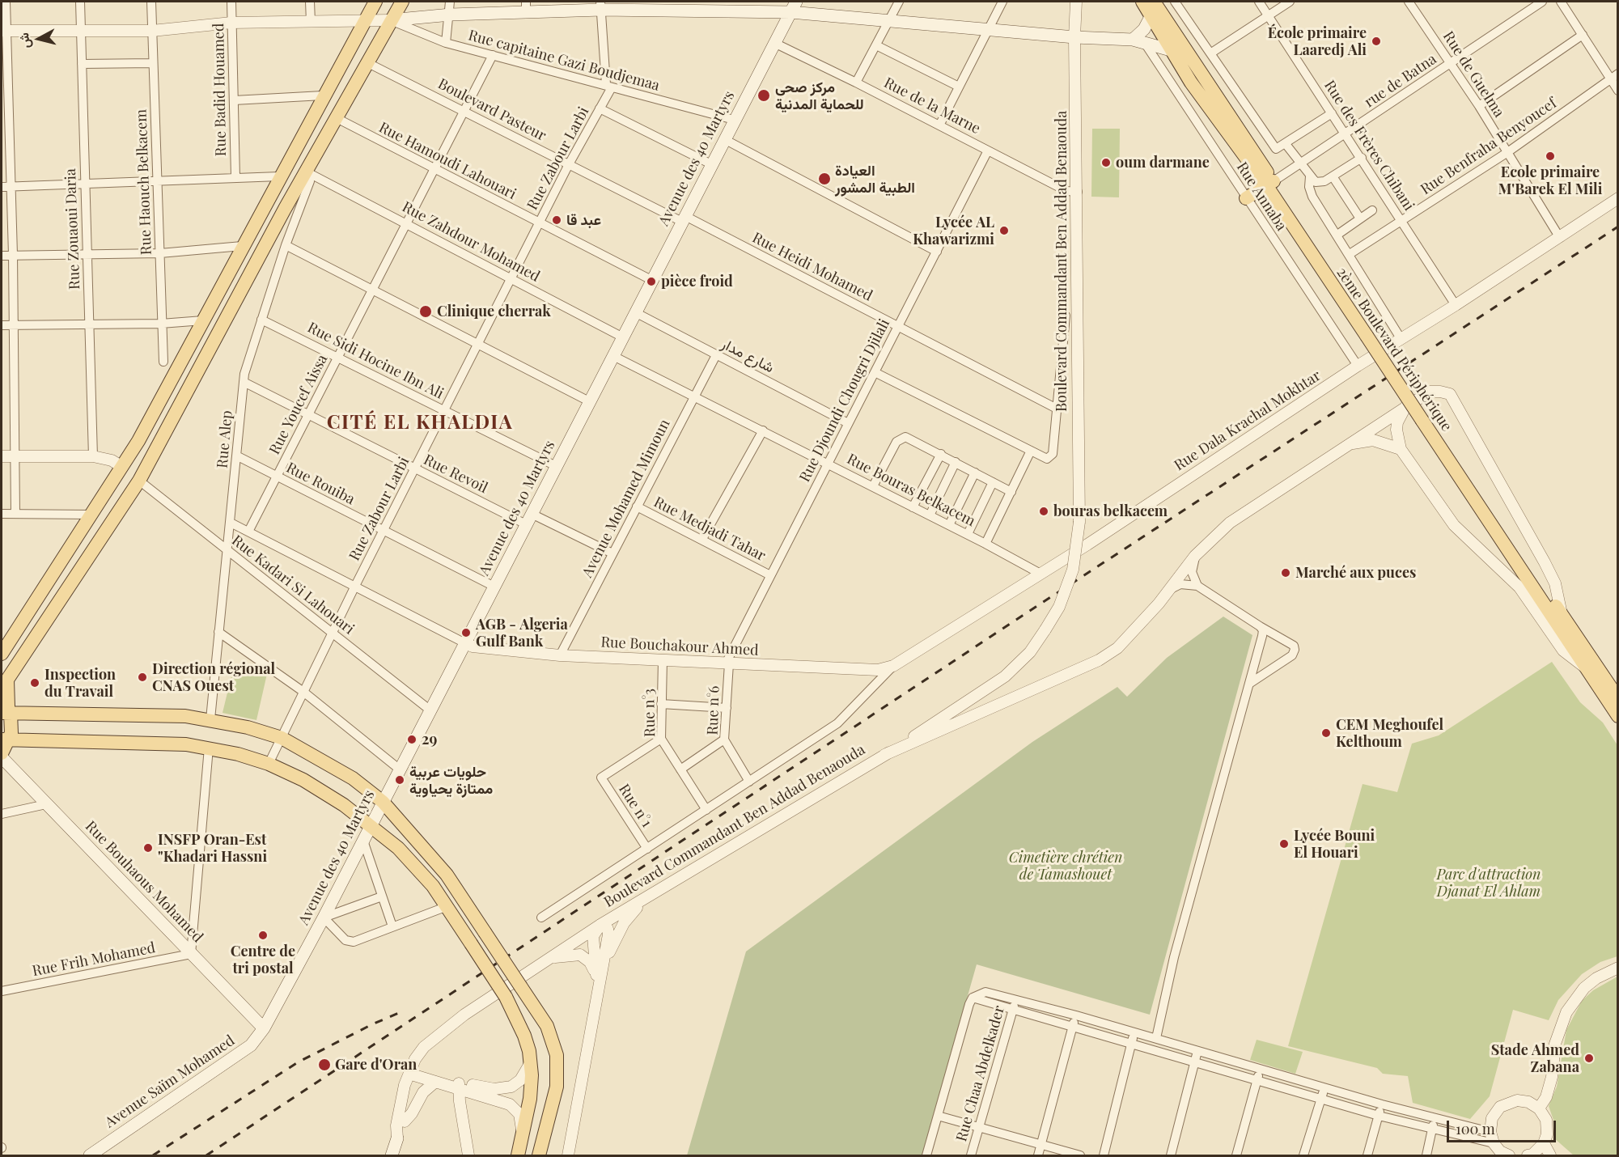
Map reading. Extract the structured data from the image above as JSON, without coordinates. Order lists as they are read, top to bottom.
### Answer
{
  "streets": {
    "main road": [
      "Avenue des 40 Martyrs",
      "Boulevard Commandant Ben Addad Benaouda",
      "2ème Boulevard Périphérique",
      "Rue Bouhaous Mohamed",
      "Avenue Saïm Mohamed"
    ],
    "street": [
      "Rue capitaine Gazi Boudjemaa",
      "Rue de Guelma",
      "rue de Batna",
      "Rue Badid Houamed",
      "Rue de la Marne",
      "Boulevard Pasteur",
      "Rue des Frères Chibani",
      "Rue Benfraha Benyoucef",
      "Rue Zabour Larbi",
      "Rue Hamoudi Lahouari",
      "Rue Haouch Belkacem",
      "Rue Annaba",
      "Rue Zouaoui Daria",
      "Rue Zahdour Mohamed",
      "Rue Heidi Mohamed",
      "شارع مدار",
      "Rue Sidi Hocine Ibn Ali",
      "Rue Djoundi Chougri Djilali",
      "Rue Youcef Aissa",
      "Rue Dala Krachal Mokhtar",
      "Rue Alep",
      "Rue Revoil",
      "Rue Rouiba",
      "Rue Bouras Belkacem",
      "Avenue Mohamed Mimoun",
      "Rue Medjadi Tahar",
      "Rue Kadari Si Lahouari",
      "Rue Bouchakour Ahmed",
      "Rue n°6",
      "Rue n°3",
      "Rue n°1",
      "Rue Frih Mohamed",
      "Rue Chaa Abdelkader"
    ]
  },
  "crossings": [
    ["Rue capitaine Gazi Boudjemaa", "Rue Zabour Larbi"],
    ["Rue capitaine Gazi Boudjemaa", "Avenue des 40 Martyrs"],
    ["Rue capitaine Gazi Boudjemaa", "Rue Youcef Aissa"],
    ["Rue de Guelma", "rue de Batna"],
    ["Rue de Guelma", "Rue Benfraha Benyoucef"],
    ["Rue de Guelma", "Rue Dala Krachal Mokhtar"],
    ["rue de Batna", "Rue des Frères Chibani"],
    ["rue de Batna", "2ème Boulevard Périphérique"],
    ["Rue de la Marne", "Avenue des 40 Martyrs"],
    ["Rue de la Marne", "Boulevard Commandant Ben Addad Benaouda"],
    ["Rue de la Marne", "Rue Djoundi Chougri Djilali"],
    ["Boulevard Pasteur", "Rue Zabour Larbi"],
    ["Boulevard Pasteur", "Avenue des 40 Martyrs"],
    ["Boulevard Pasteur", "Rue Heidi Mohamed"],
    ["Boulevard Pasteur", "Rue Youcef Aissa"],
    ["Rue des Frères Chibani", "Rue Benfraha Benyoucef"],
    ["Rue des Frères Chibani", "Rue Dala Krachal Mokhtar"],
    ["Rue Zabour Larbi", "Rue Hamoudi Lahouari"],
    ["Rue Zabour Larbi", "Rue Zahdour Mohamed"],
    ["Rue Zabour Larbi", "Rue Sidi Hocine Ibn Ali"],
    ["Rue Zabour Larbi", "Rue Revoil"],
    ["Rue Zabour Larbi", "Rue Rouiba"],
    ["Rue Zabour Larbi", "Rue Kadari Si Lahouari"],
    ["Avenue des 40 Martyrs", "Rue Hamoudi Lahouari"],
    ["Avenue des 40 Martyrs", "Rue Zahdour Mohamed"],
    ["Avenue des 40 Martyrs", "Rue Heidi Mohamed"],
    ["Avenue des 40 Martyrs", "شارع مدار"],
    ["Avenue des 40 Martyrs", "Rue Sidi Hocine Ibn Ali"],
    ["Avenue des 40 Martyrs", "Rue Revoil"],
    ["Avenue des 40 Martyrs", "Rue Rouiba"],
    ["Avenue des 40 Martyrs", "Rue Bouras Belkacem"],
    ["Avenue des 40 Martyrs", "Rue Kadari Si Lahouari"],
    ["Avenue des 40 Martyrs", "Rue Bouchakour Ahmed"],
    ["Avenue des 40 Martyrs", "Rue Bouhaous Mohamed"],
    ["Avenue des 40 Martyrs", "Avenue Saïm Mohamed"],
    ["Rue Hamoudi Lahouari", "Rue Youcef Aissa"],
    ["Rue Annaba", "Rue Dala Krachal Mokhtar"],
    ["Rue Zahdour Mohamed", "Rue Youcef Aissa"],
    ["Rue Zahdour Mohamed", "Rue Alep"],
    ["Rue Heidi Mohamed", "Rue Djoundi Chougri Djilali"],
    ["شارع مدار", "Rue Djoundi Chougri Djilali"],
    ["شارع مدار", "Avenue Mohamed Mimoun"],
    ["Rue Sidi Hocine Ibn Ali", "Rue Youcef Aissa"],
    ["Rue Sidi Hocine Ibn Ali", "Rue Alep"],
    ["Rue Djoundi Chougri Djilali", "Rue Bouras Belkacem"],
    ["Rue Djoundi Chougri Djilali", "Rue Medjadi Tahar"],
    ["Rue Djoundi Chougri Djilali", "Rue Bouchakour Ahmed"],
    ["Rue Djoundi Chougri Djilali", "Rue n°6"],
    ["Rue Youcef Aissa", "Rue Revoil"],
    ["Rue Youcef Aissa", "Rue Rouiba"],
    ["Rue Dala Krachal Mokhtar", "Rue Bouras Belkacem"],
    ["Rue Dala Krachal Mokhtar", "Rue Bouchakour Ahmed"],
    ["Rue Alep", "Rue Revoil"],
    ["Rue Alep", "Rue Rouiba"],
    ["Rue Alep", "Rue Kadari Si Lahouari"],
    ["Rue Revoil", "Avenue Mohamed Mimoun"],
    ["Rue Bouras Belkacem", "Avenue Mohamed Mimoun"],
    ["Avenue Mohamed Mimoun", "Rue Medjadi Tahar"],
    ["Avenue Mohamed Mimoun", "Rue Bouchakour Ahmed"],
    ["Rue Bouchakour Ahmed", "Rue n°6"],
    ["Rue Bouchakour Ahmed", "Rue n°3"],
    ["Rue n°3", "Rue n°1"],
    ["Rue Bouhaous Mohamed", "Rue Frih Mohamed"],
    ["Rue Bouhaous Mohamed", "Avenue Saïm Mohamed"]
  ],
  "districts": ["CITÉ EL KHALDIA"],
  "parks": ["Cimetière chrétien de Tamashouet", "Parc d'attraction Djanat El Ahlam"],
  "places": [
    "École primaire Laaredj Ali",
    "مركز صحي للحماية المدنية",
    "Ecole primaire M'Barek El Mili",
    "oum darmane",
    "العيادة الطبية المشور",
    "عبد قا",
    "Lycée AL Khawarizmi",
    "pièce froid",
    "Clinique cherrak",
    "bouras belkacem",
    "Marché aux puces",
    "AGB - Algeria Gulf Bank",
    "Direction régional CNAS Ouest",
    "Inspection du Travail",
    "CEM Meghoufel Kelthoum",
    "29",
    "حلويات عربية ممتازة يحياوية",
    "Lycée Bouni El Houari",
    "INSFP Oran-Est \"Khadari Hassni",
    "Centre de tri postal",
    "Stade Ahmed Zabana",
    "Gare d'Oran"
  ],
  "scale_bar": "100 m",
  "north": "left"
}
